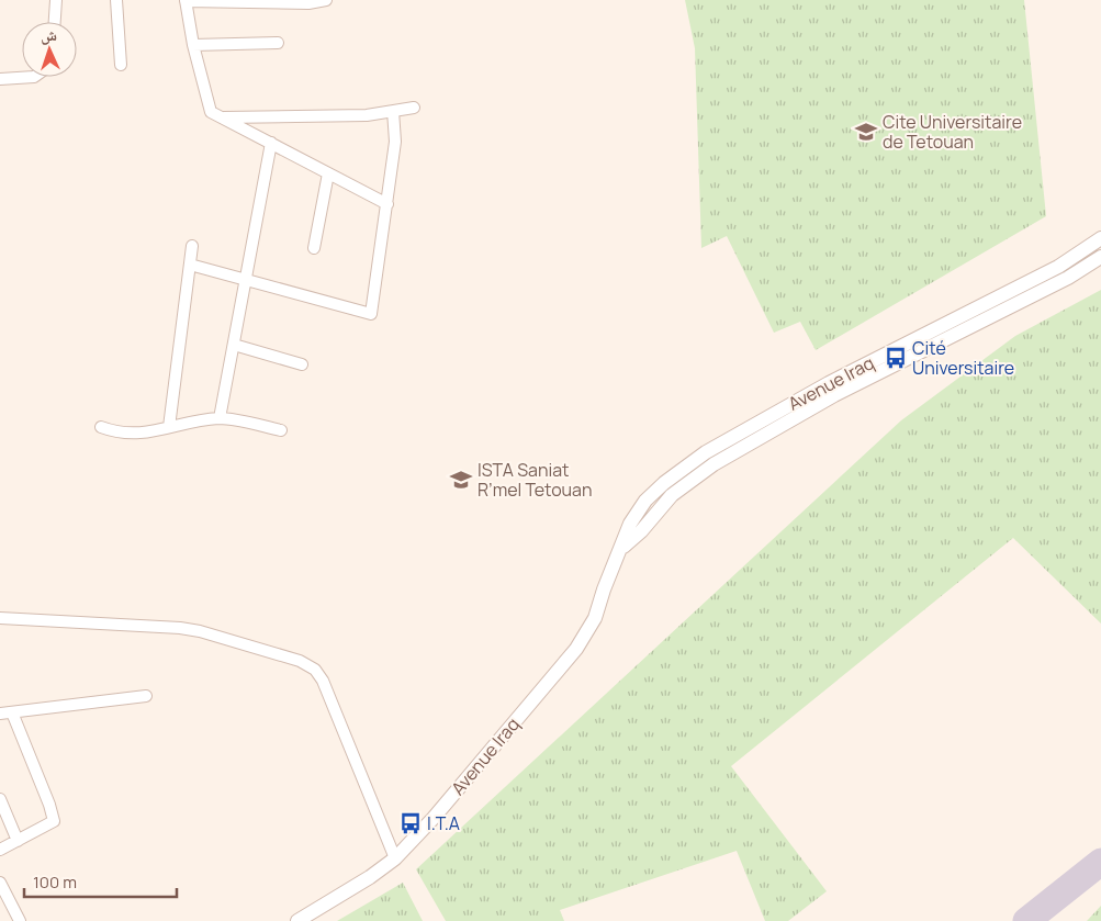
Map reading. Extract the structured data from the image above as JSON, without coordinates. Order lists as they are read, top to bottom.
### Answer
{
  "streets": {
    "street": ["Avenue Iraq"]
  },
  "places": {
    "school or university": ["Cite Universitaire de Tetouan", "ISTA Saniat R’mel Tetouan"],
    "bus stop": ["Cité Universitaire", "I.T.A"]
  },
  "scale_bar": "100 m",
  "north": "top"
}
